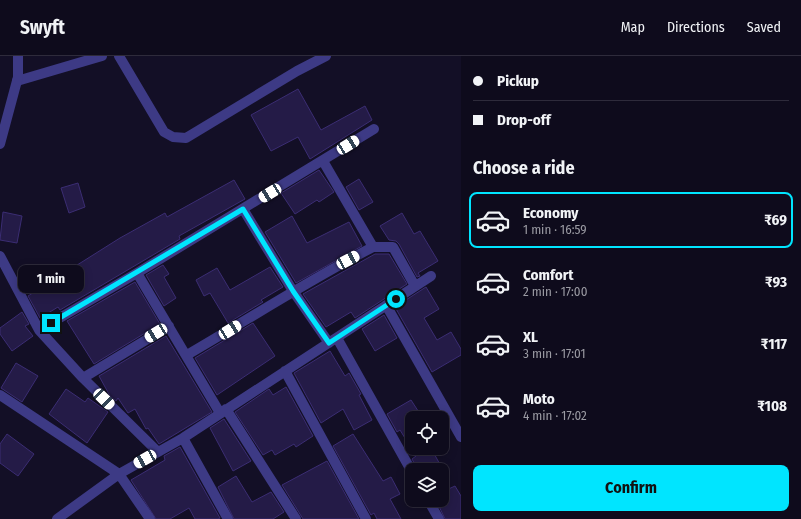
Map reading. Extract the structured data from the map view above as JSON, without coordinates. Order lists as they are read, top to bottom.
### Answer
{
  "page": {
    "header": "Swyft",
    "nav": ["Map", "Directions", "Saved"],
    "banner": ["Pickup", "Drop-off"],
    "heading": "Choose a ride",
    "list": [
      {
        "name": "Economy",
        "note": "1 min · 16:59",
        "value": "₹69"
      },
      {
        "name": "Comfort",
        "note": "2 min · 17:00",
        "value": "₹93"
      },
      {
        "name": "XL",
        "note": "3 min · 17:01",
        "value": "₹117"
      },
      {
        "name": "Moto",
        "note": "4 min · 17:02",
        "value": "₹108"
      }
    ],
    "bubble": "1 min",
    "buttons": "Confirm"
  }
}
